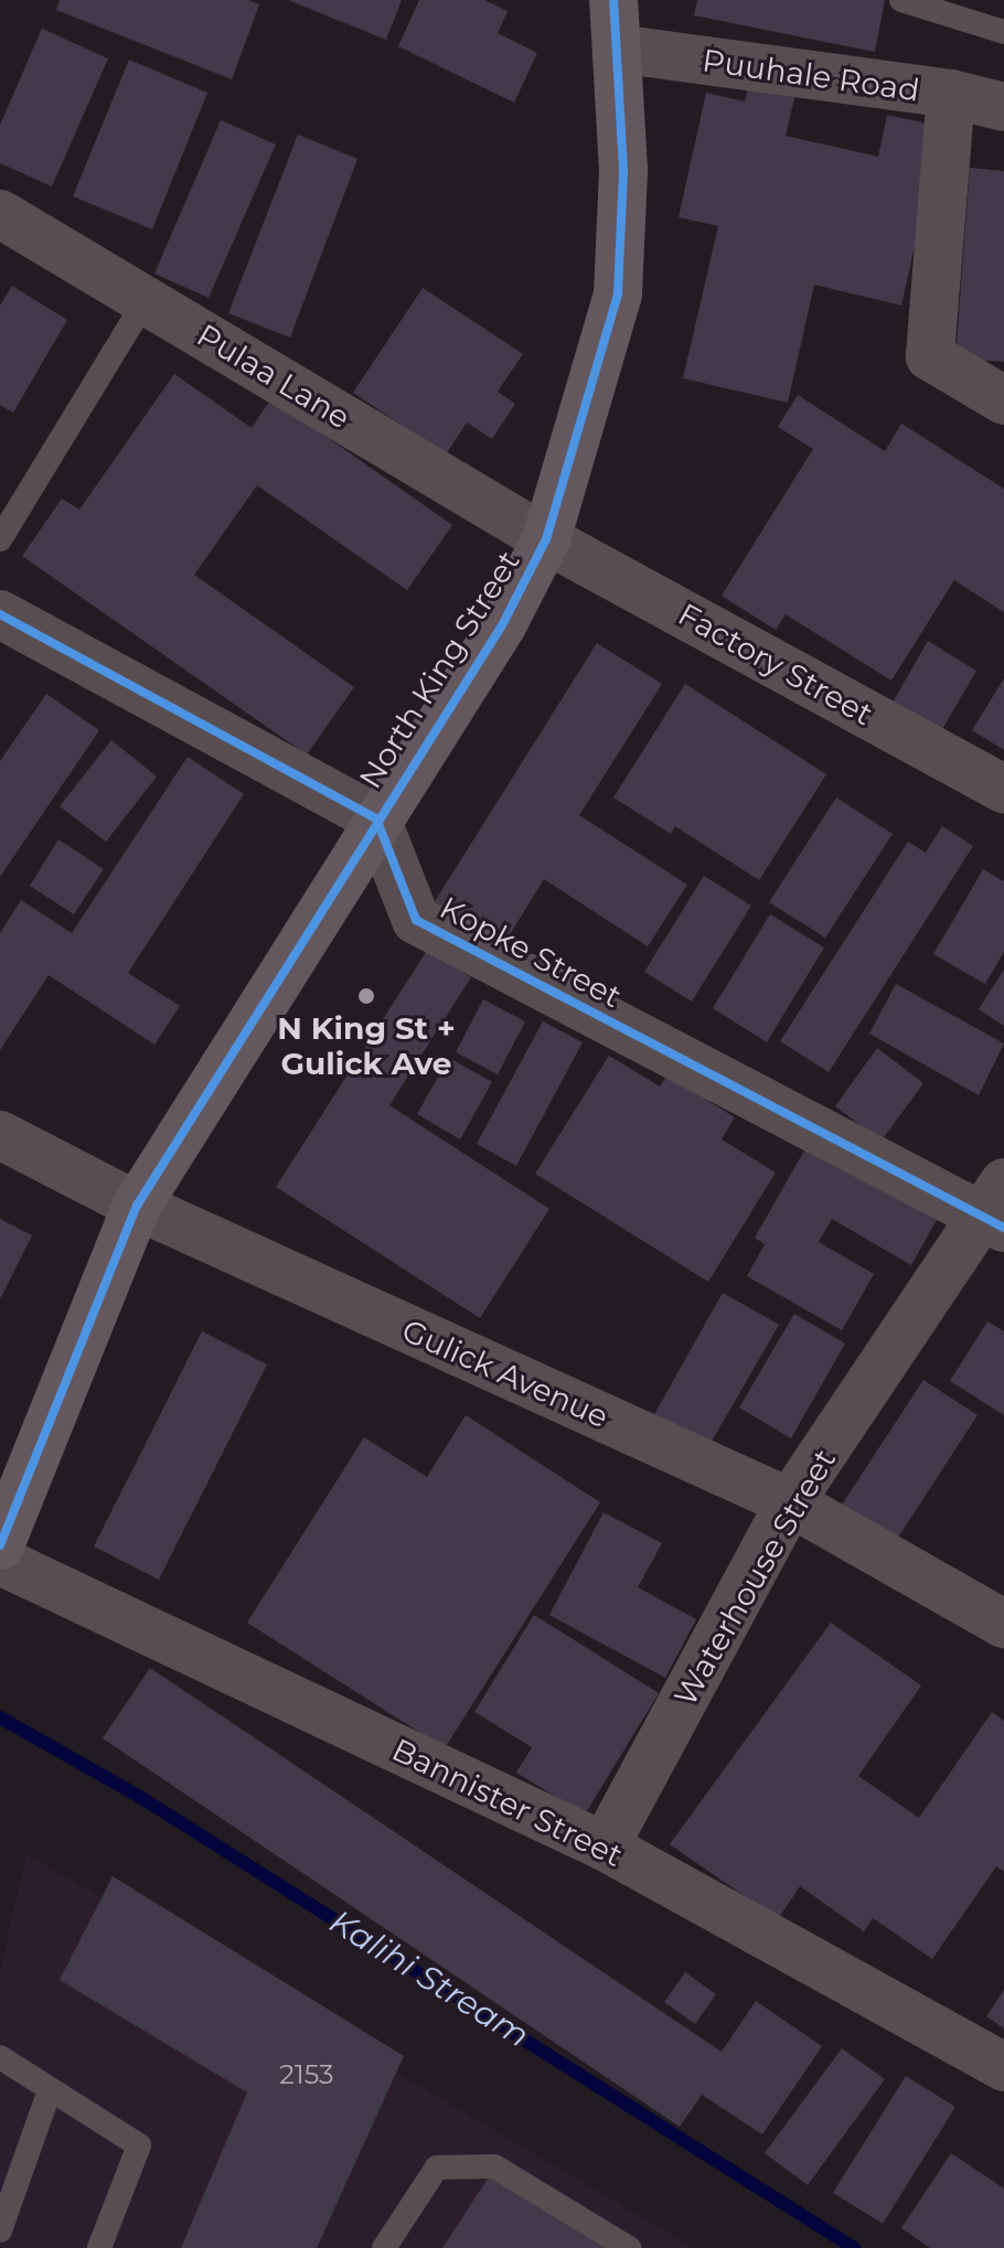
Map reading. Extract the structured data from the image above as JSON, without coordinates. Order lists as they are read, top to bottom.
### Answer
{
  "streets": {
    "main road": ["North King Street"],
    "street": [
      "Puuhale Road",
      "Pulaa Lane",
      "Factory Street",
      "Kopke Street",
      "Gulick Avenue",
      "Waterhouse Street",
      "Bannister Street"
    ]
  },
  "crossings": [
    ["Puuhale Road", "North King Street"],
    ["Pulaa Lane", "Factory Street"],
    ["Pulaa Lane", "North King Street"],
    ["Factory Street", "North King Street"],
    ["North King Street", "Kopke Street"],
    ["North King Street", "Gulick Avenue"],
    ["Kopke Street", "Waterhouse Street"],
    ["Gulick Avenue", "Waterhouse Street"],
    ["Waterhouse Street", "Bannister Street"]
  ],
  "water": ["Kalihi Stream"],
  "places": ["N King St + Gulick Ave"],
  "house_numbers": ["2153"]
}
